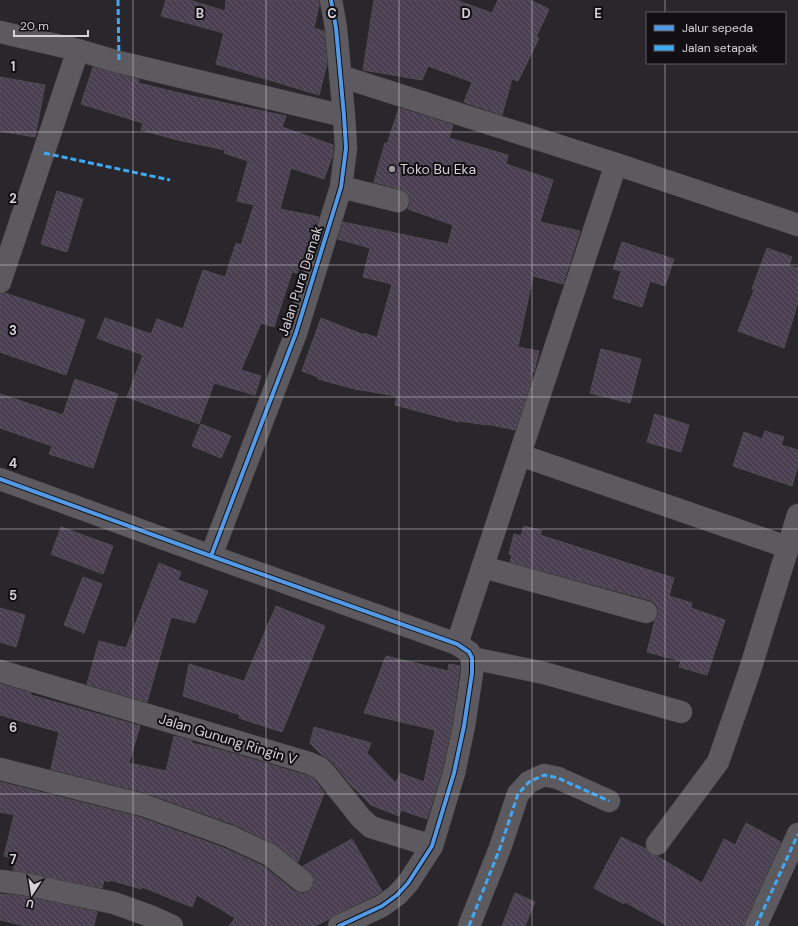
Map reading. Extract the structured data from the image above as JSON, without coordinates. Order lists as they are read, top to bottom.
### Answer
{
  "streets": {
    "street": ["Jalan Pura Demak", "Jalan Gunung Ringin V"]
  },
  "places": ["Toko Bu Eka"],
  "legend": ["Jalur sepeda", "Jalan setapak"],
  "scale_bar": "20 m",
  "north": "bottom",
  "grid": {
    "columns": [
      "B",
      "C",
      "D",
      "E"
    ],
    "rows": [
      "1",
      "2",
      "3",
      "4",
      "5",
      "6",
      "7"
    ]
  }
}
